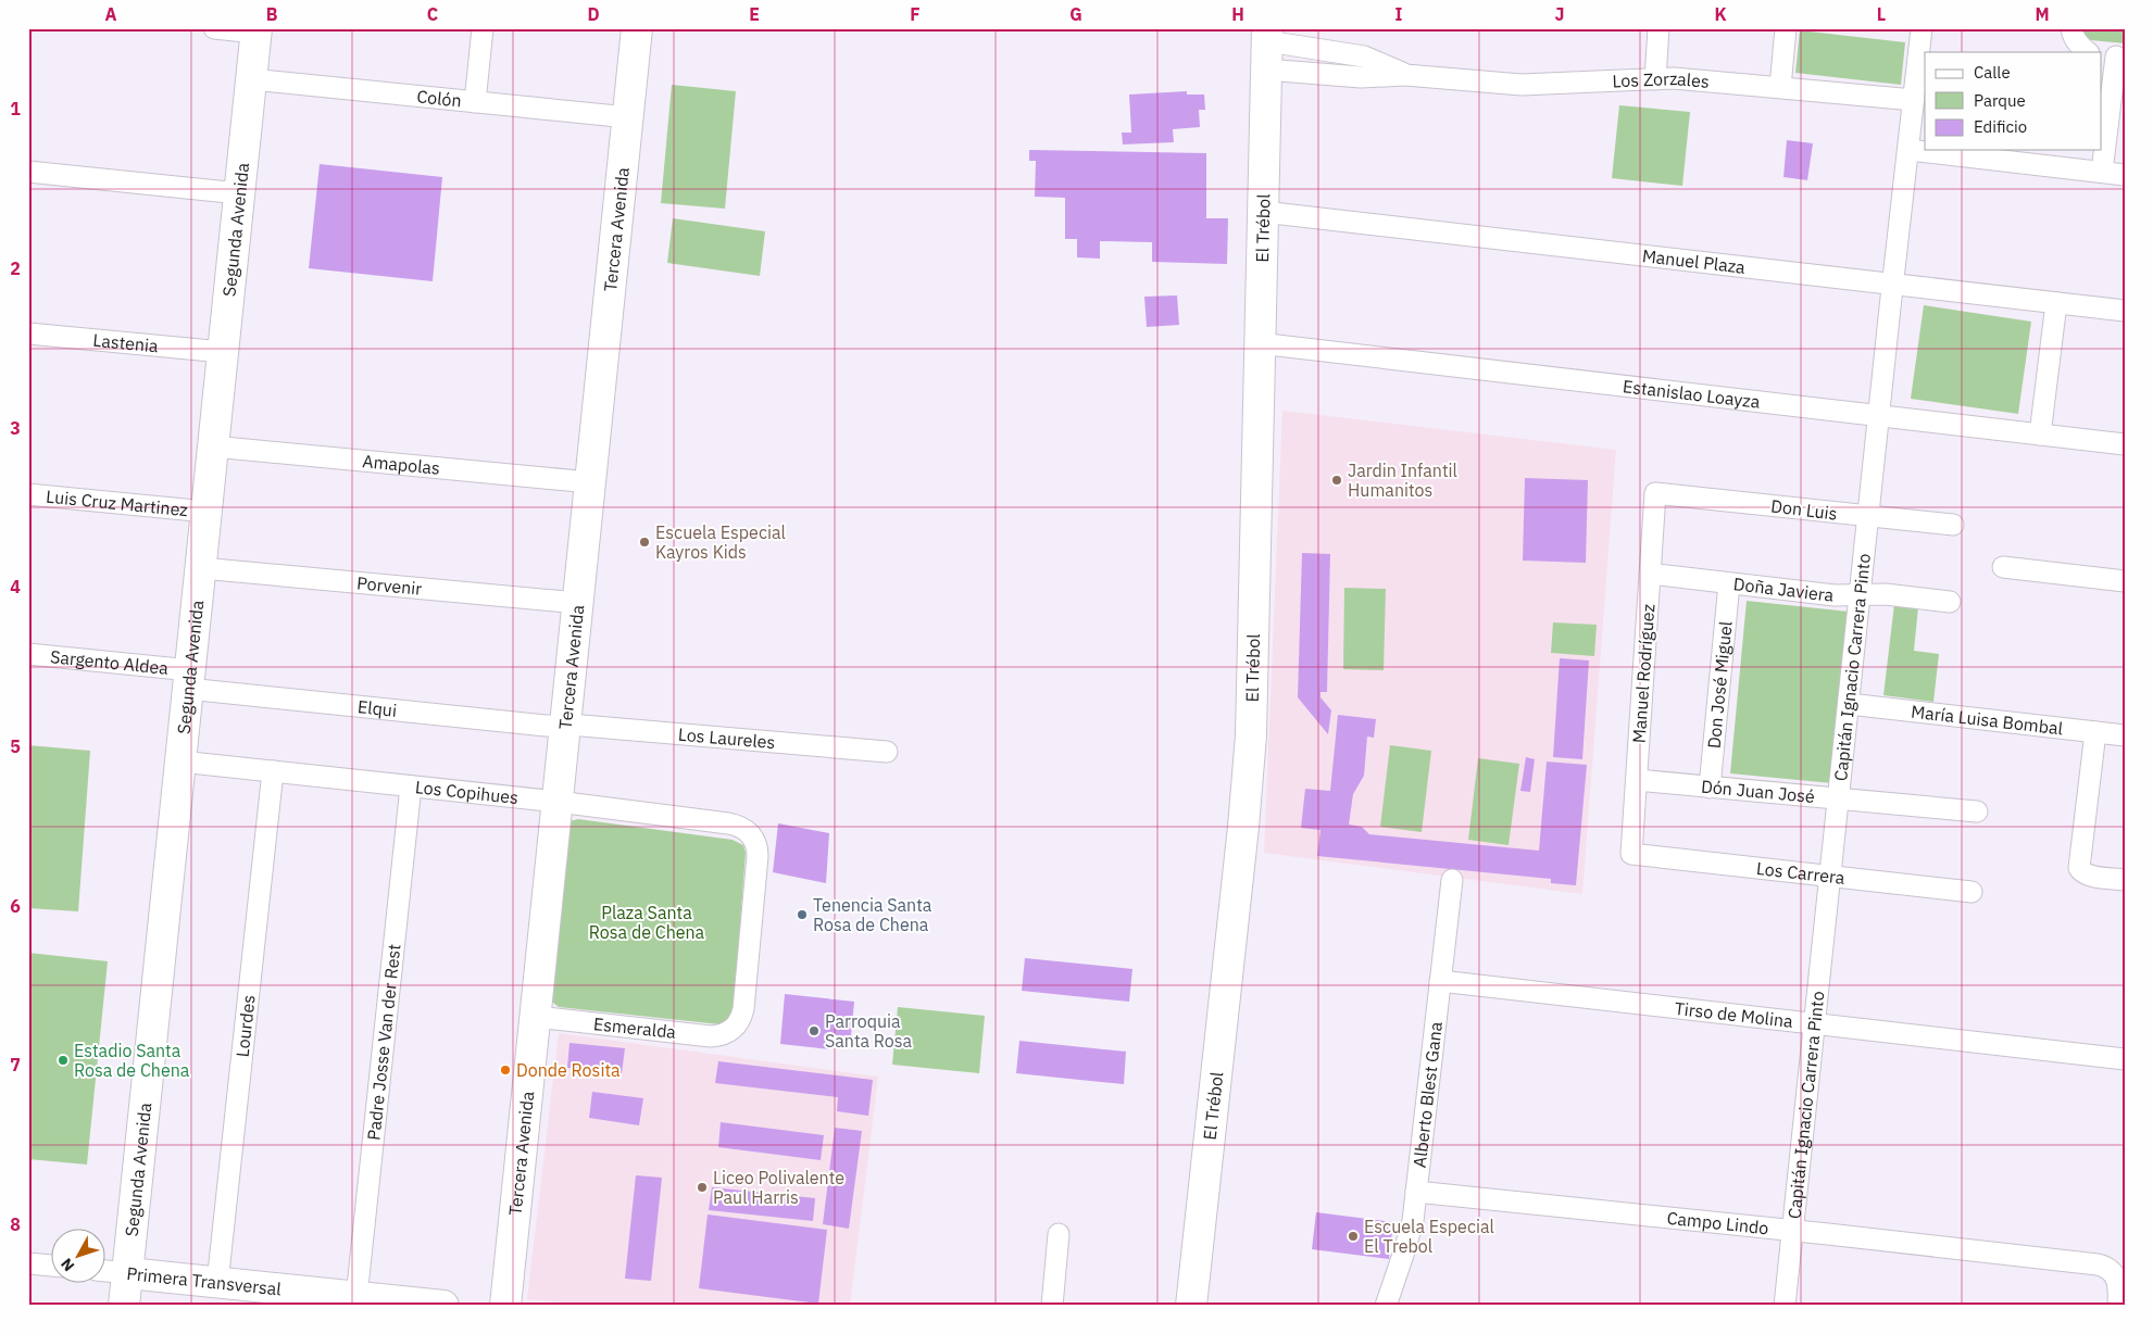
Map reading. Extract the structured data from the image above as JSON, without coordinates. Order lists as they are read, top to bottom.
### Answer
{
  "streets": {
    "street": [
      "Los Zorzales",
      "Colón",
      "Segunda Avenida",
      "Tercera Avenida",
      "El Trébol",
      "Manuel Plaza",
      "Lastenia",
      "Estanislao Loayza",
      "Amapolas",
      "Luis Cruz Martinez",
      "Don Luis",
      "Porvenir",
      "Doña Javiera",
      "Sargento Aldea",
      "Capitán Ignacio Carrera Pinto",
      "Manuel Rodríguez",
      "Don José Miguel",
      "Elqui",
      "María Luisa Bombal",
      "Los Laureles",
      "Dón Juan José",
      "Los Copihues",
      "Los Carrera",
      "Tirso de Molina",
      "Lourdes",
      "Esmeralda",
      "Padre Josse Van der Rest",
      "Alberto Blest Gana",
      "Campo Lindo",
      "Primera Transversal"
    ]
  },
  "crossings": [
    ["Los Zorzales", "El Trébol"],
    ["Los Zorzales", "Capitán Ignacio Carrera Pinto"],
    ["Colón", "Segunda Avenida"],
    ["Colón", "Tercera Avenida"],
    ["Segunda Avenida", "Lastenia"],
    ["Segunda Avenida", "Amapolas"],
    ["Segunda Avenida", "Luis Cruz Martinez"],
    ["Segunda Avenida", "Porvenir"],
    ["Segunda Avenida", "Sargento Aldea"],
    ["Segunda Avenida", "Elqui"],
    ["Segunda Avenida", "Los Copihues"],
    ["Segunda Avenida", "Primera Transversal"],
    ["Tercera Avenida", "Amapolas"],
    ["Tercera Avenida", "Porvenir"],
    ["Tercera Avenida", "Elqui"],
    ["Tercera Avenida", "Los Laureles"],
    ["Tercera Avenida", "Los Copihues"],
    ["Tercera Avenida", "Esmeralda"],
    ["El Trébol", "Manuel Plaza"],
    ["El Trébol", "Estanislao Loayza"],
    ["Manuel Plaza", "Capitán Ignacio Carrera Pinto"],
    ["Estanislao Loayza", "Capitán Ignacio Carrera Pinto"],
    ["Don Luis", "Capitán Ignacio Carrera Pinto"],
    ["Don Luis", "Manuel Rodríguez"],
    ["Doña Javiera", "Capitán Ignacio Carrera Pinto"],
    ["Doña Javiera", "Manuel Rodríguez"],
    ["Doña Javiera", "Don José Miguel"],
    ["Sargento Aldea", "Elqui"],
    ["Capitán Ignacio Carrera Pinto", "María Luisa Bombal"],
    ["Capitán Ignacio Carrera Pinto", "Dón Juan José"],
    ["Capitán Ignacio Carrera Pinto", "Los Carrera"],
    ["Capitán Ignacio Carrera Pinto", "Tirso de Molina"],
    ["Capitán Ignacio Carrera Pinto", "Campo Lindo"],
    ["Manuel Rodríguez", "Dón Juan José"],
    ["Manuel Rodríguez", "Los Carrera"],
    ["Don José Miguel", "Dón Juan José"],
    ["Elqui", "Los Laureles"],
    ["Los Copihues", "Lourdes"],
    ["Los Copihues", "Esmeralda"],
    ["Los Copihues", "Padre Josse Van der Rest"],
    ["Tirso de Molina", "Alberto Blest Gana"],
    ["Lourdes", "Primera Transversal"],
    ["Padre Josse Van der Rest", "Primera Transversal"],
    ["Alberto Blest Gana", "Campo Lindo"]
  ],
  "parks": ["Plaza Santa Rosa de Chena"],
  "places": [
    "Jardin Infantil Humanitos",
    "Escuela Especial Kayros Kids",
    "Tenencia Santa Rosa de Chena",
    "Parroquia Santa Rosa",
    "Estadio Santa Rosa de Chena",
    "Donde Rosita",
    "Liceo Polivalente Paul Harris",
    "Escuela Especial El Trebol"
  ],
  "legend": ["Calle", "Parque", "Edificio"],
  "north": "bottom left",
  "grid": {
    "columns": [
      "A",
      "B",
      "C",
      "D",
      "E",
      "F",
      "G",
      "H",
      "I",
      "J",
      "K",
      "L",
      "M"
    ],
    "rows": [
      "1",
      "2",
      "3",
      "4",
      "5",
      "6",
      "7",
      "8"
    ]
  }
}
